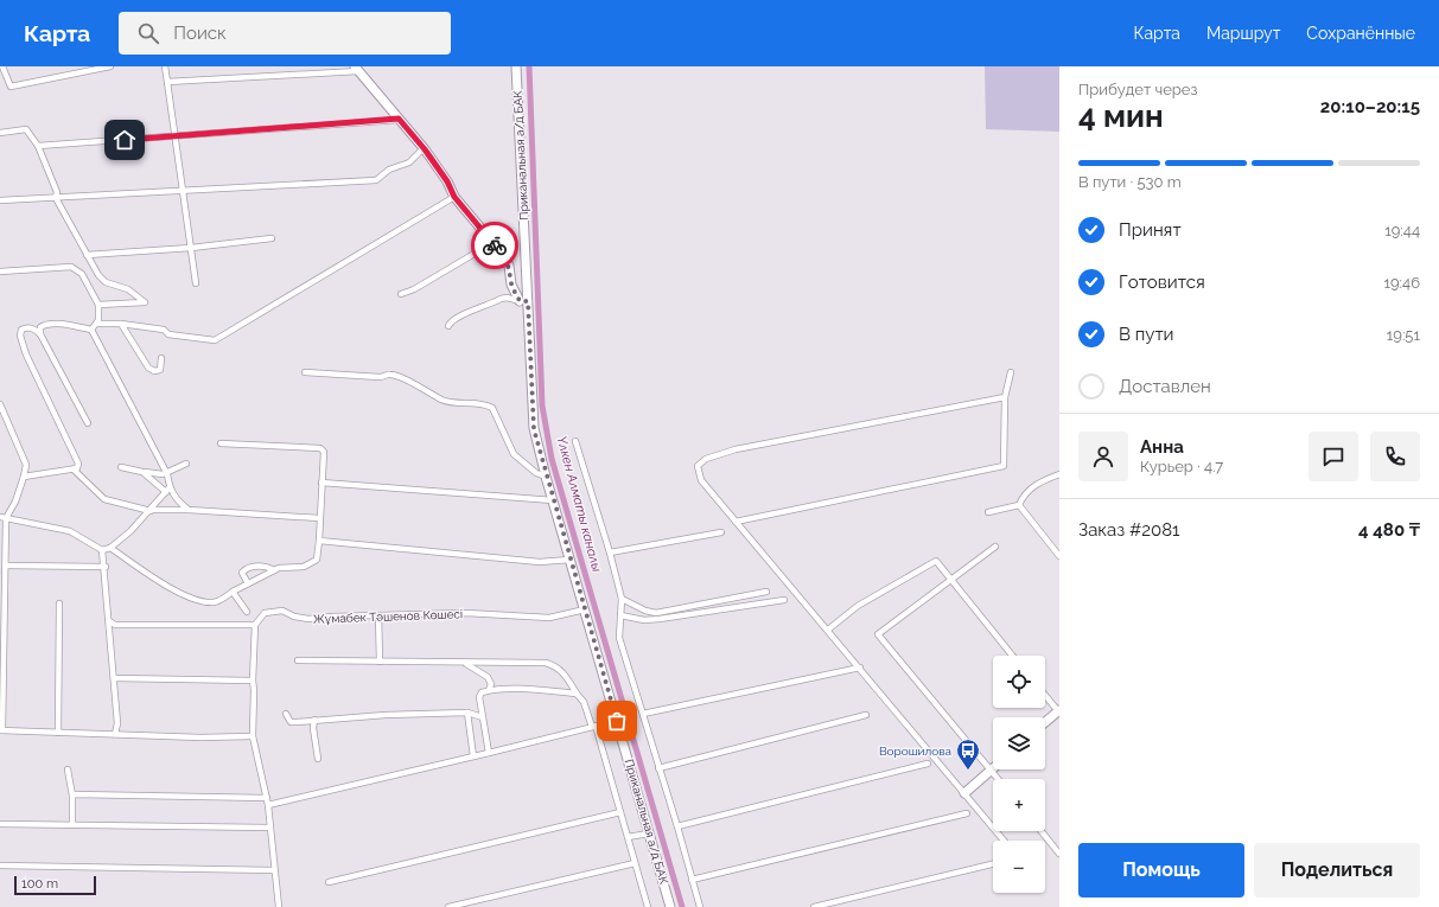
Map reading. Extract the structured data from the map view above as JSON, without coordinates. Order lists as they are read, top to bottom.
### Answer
{
  "streets": {
    "main road": ["Приканальная а/д БАК"],
    "street": ["Жұмабек Тәшенов Көшесі"]
  },
  "crossings": [
    ["Приканальная а/д БАК", "Жұмабек Тәшенов Көшесі"]
  ],
  "water": ["Үлкен Алматы каналы"],
  "places": {
    "bus stop": ["Ворошилова"]
  },
  "scale_bar": "100 m",
  "page": {
    "header": "Карта",
    "search": "Поиск",
    "nav": ["Карта", "Маршрут", "Сохранённые"],
    "heading": ["4 мин", "Прибудет через", "20:10–20:15"],
    "panel": [
      "Анна",
      "Курьер · 4.7",
      "Заказ #2081",
      "4 480 ₸"
    ],
    "bar": "В пути · 530 m",
    "list": [
      ["Принят", "19:44"],
      ["Готовится", "19:46"],
      ["В пути", "19:51"],
      "Доставлен"
    ],
    "map_buttons": ["+", "−"],
    "buttons": ["Помощь", "Поделиться"],
    "scale": "100 m"
  }
}
